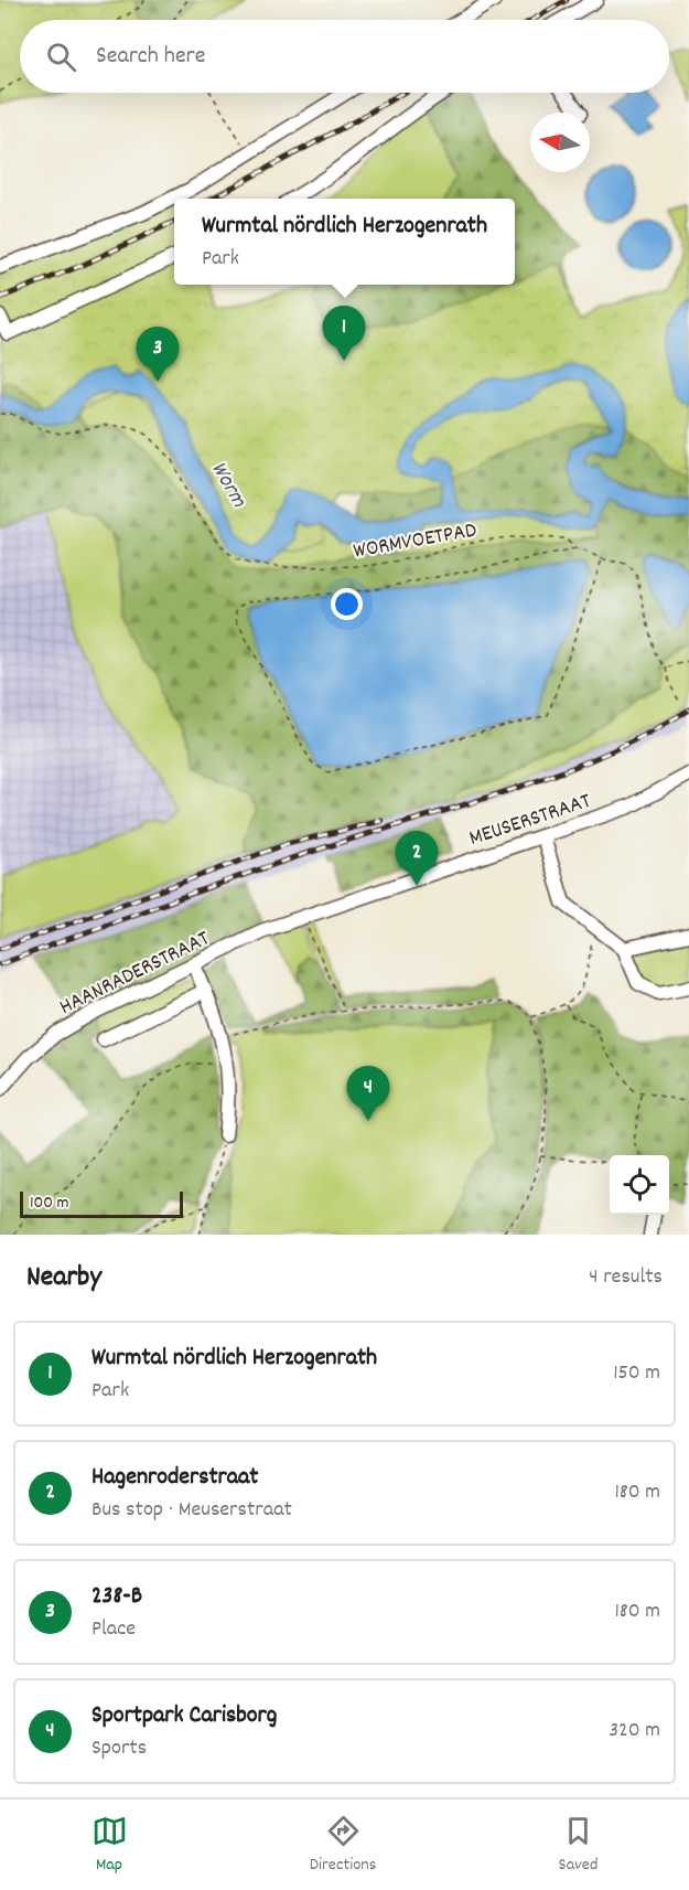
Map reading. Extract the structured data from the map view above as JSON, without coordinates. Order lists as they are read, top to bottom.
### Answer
{
  "streets": {
    "street": ["MEUSERSTRAAT", "HAANRADERSTRAAT"],
    "path": ["WORMVOETPAD"]
  },
  "crossings": [
    ["MEUSERSTRAAT", "HAANRADERSTRAAT"]
  ],
  "water": ["Worm"],
  "scale_bar": "100 m",
  "north": "left",
  "page": {
    "search": "Search here",
    "popup": ["Wurmtal nördlich Herzogenrath", "Park"],
    "pins": [
      "1",
      "3",
      "2",
      "4"
    ],
    "scale": "100 m",
    "heading": ["Nearby", "4 results"],
    "list": [
      {
        "mark": "1",
        "name": "Wurmtal nördlich Herzogenrath",
        "note": "Park",
        "value": "150 m"
      },
      {
        "mark": "2",
        "name": "Hagenroderstraat",
        "note": "Bus stop · Meuserstraat",
        "value": "180 m"
      },
      {
        "mark": "3",
        "name": "238-B",
        "note": "Place",
        "value": "180 m"
      },
      {
        "mark": "4",
        "name": "Sportpark Carisborg",
        "note": "Sports",
        "value": "320 m"
      }
    ],
    "nav": ["Map", "Directions", "Saved"]
  }
}
